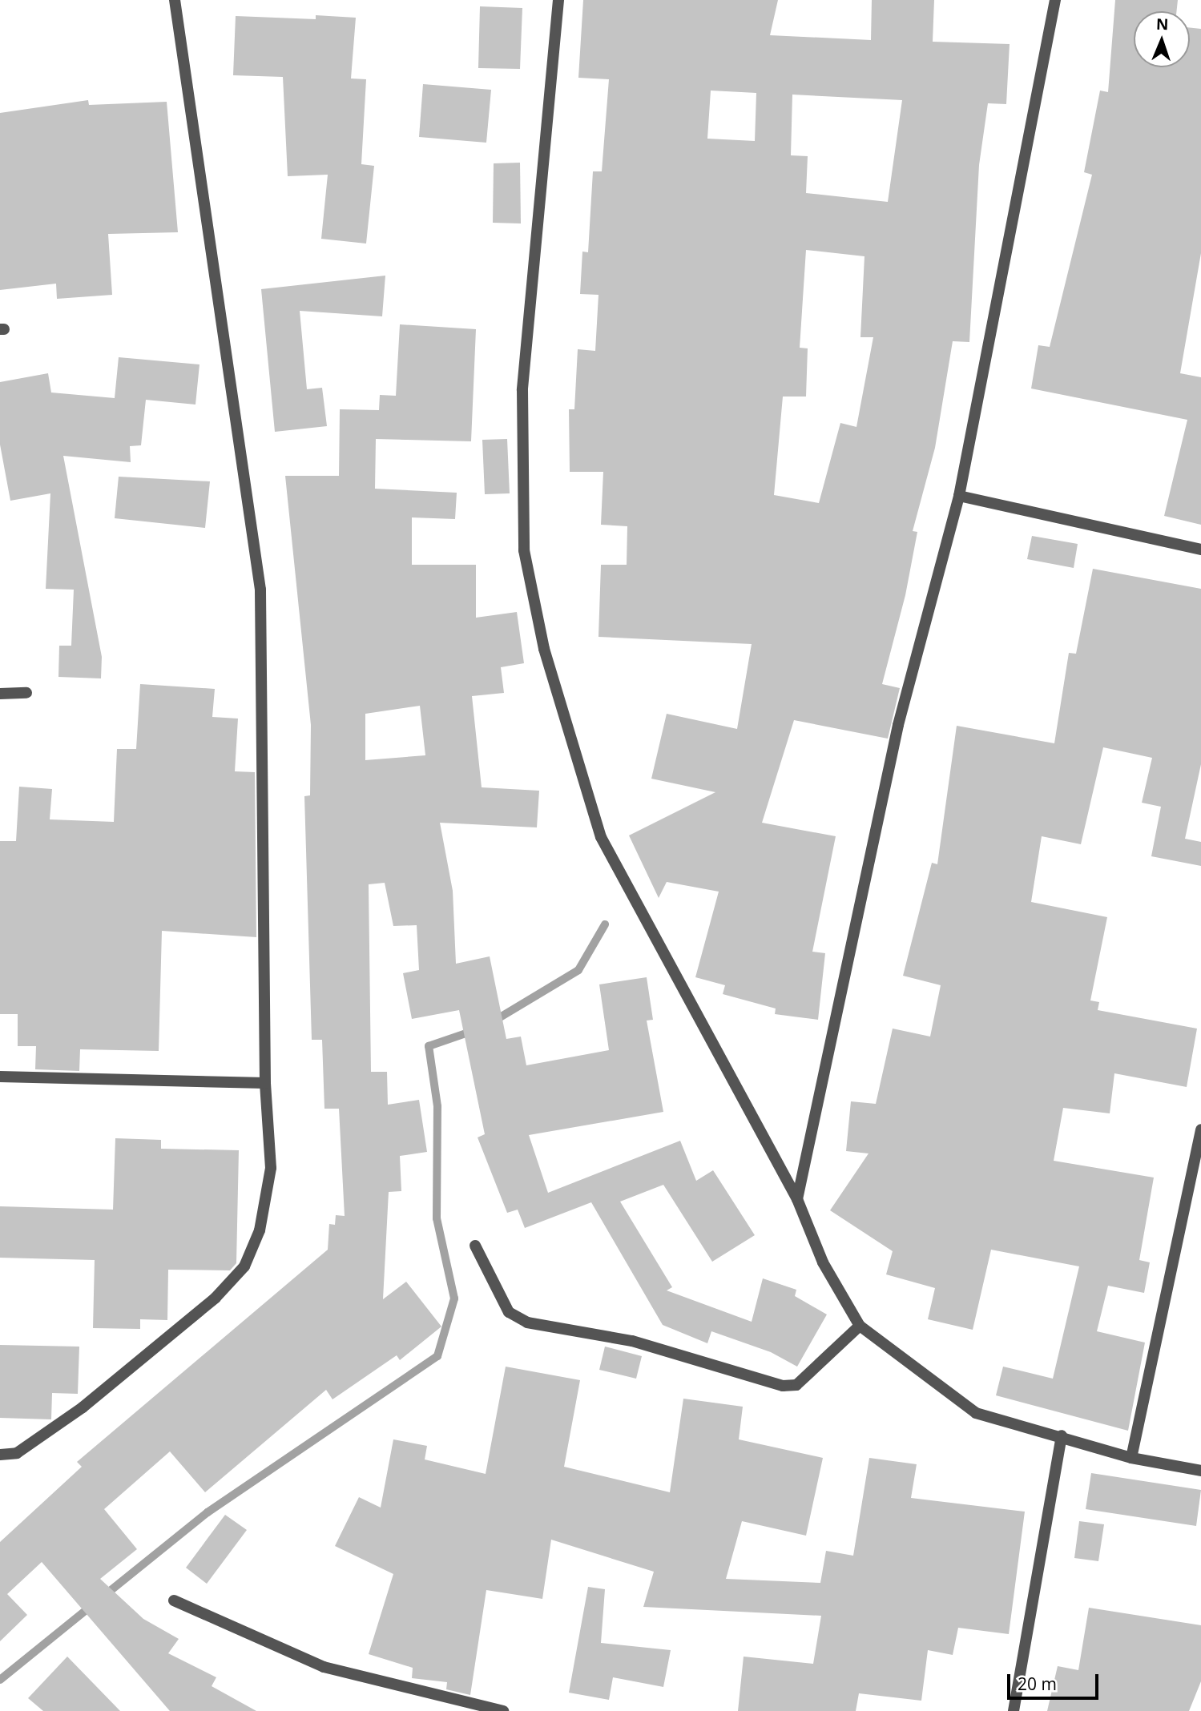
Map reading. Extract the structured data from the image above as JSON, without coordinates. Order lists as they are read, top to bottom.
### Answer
{
  "scale_bar": "20 m",
  "north": "top"
}
